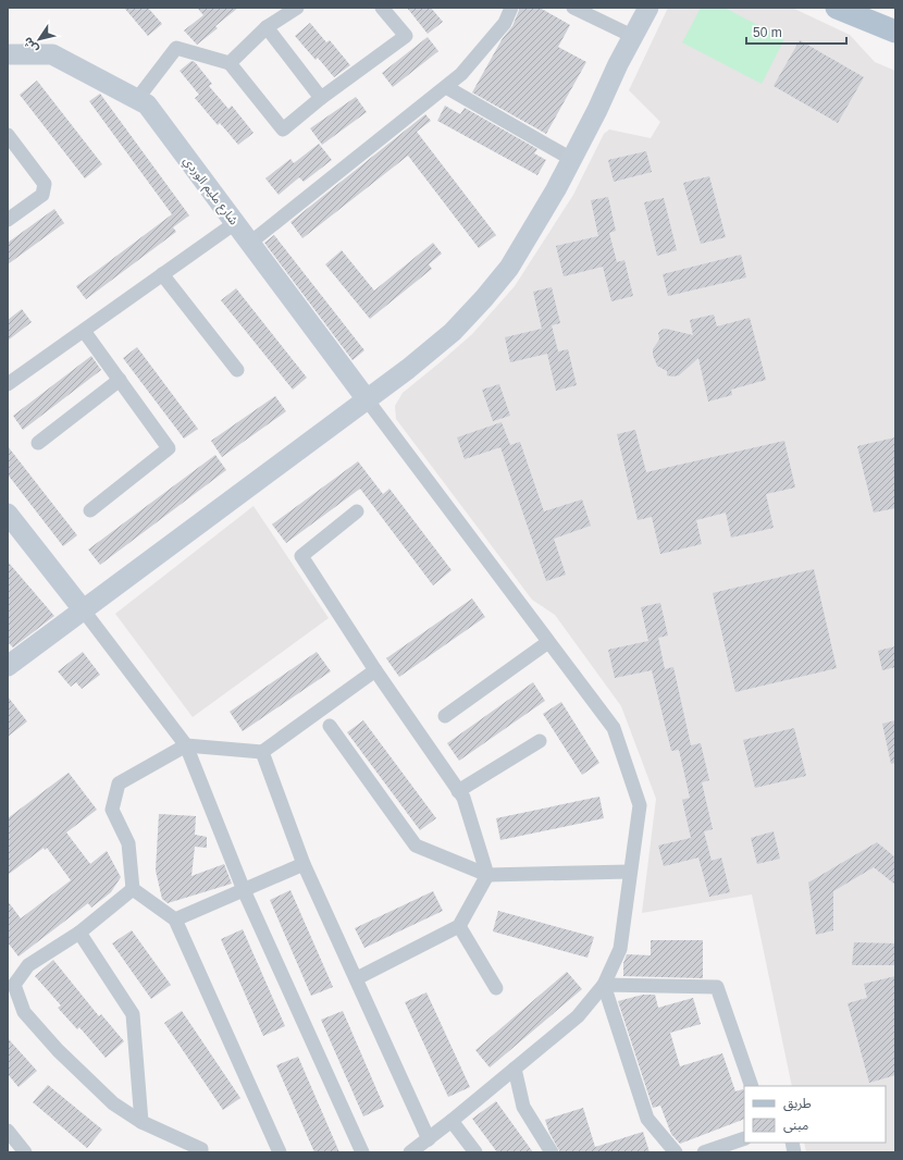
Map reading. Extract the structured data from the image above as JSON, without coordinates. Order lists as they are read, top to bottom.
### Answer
{
  "streets": {
    "main road": ["شارع مليم الوردي"]
  },
  "legend": ["طريق", "مبنى"],
  "scale_bar": "50 m",
  "north": "bottom left"
}
